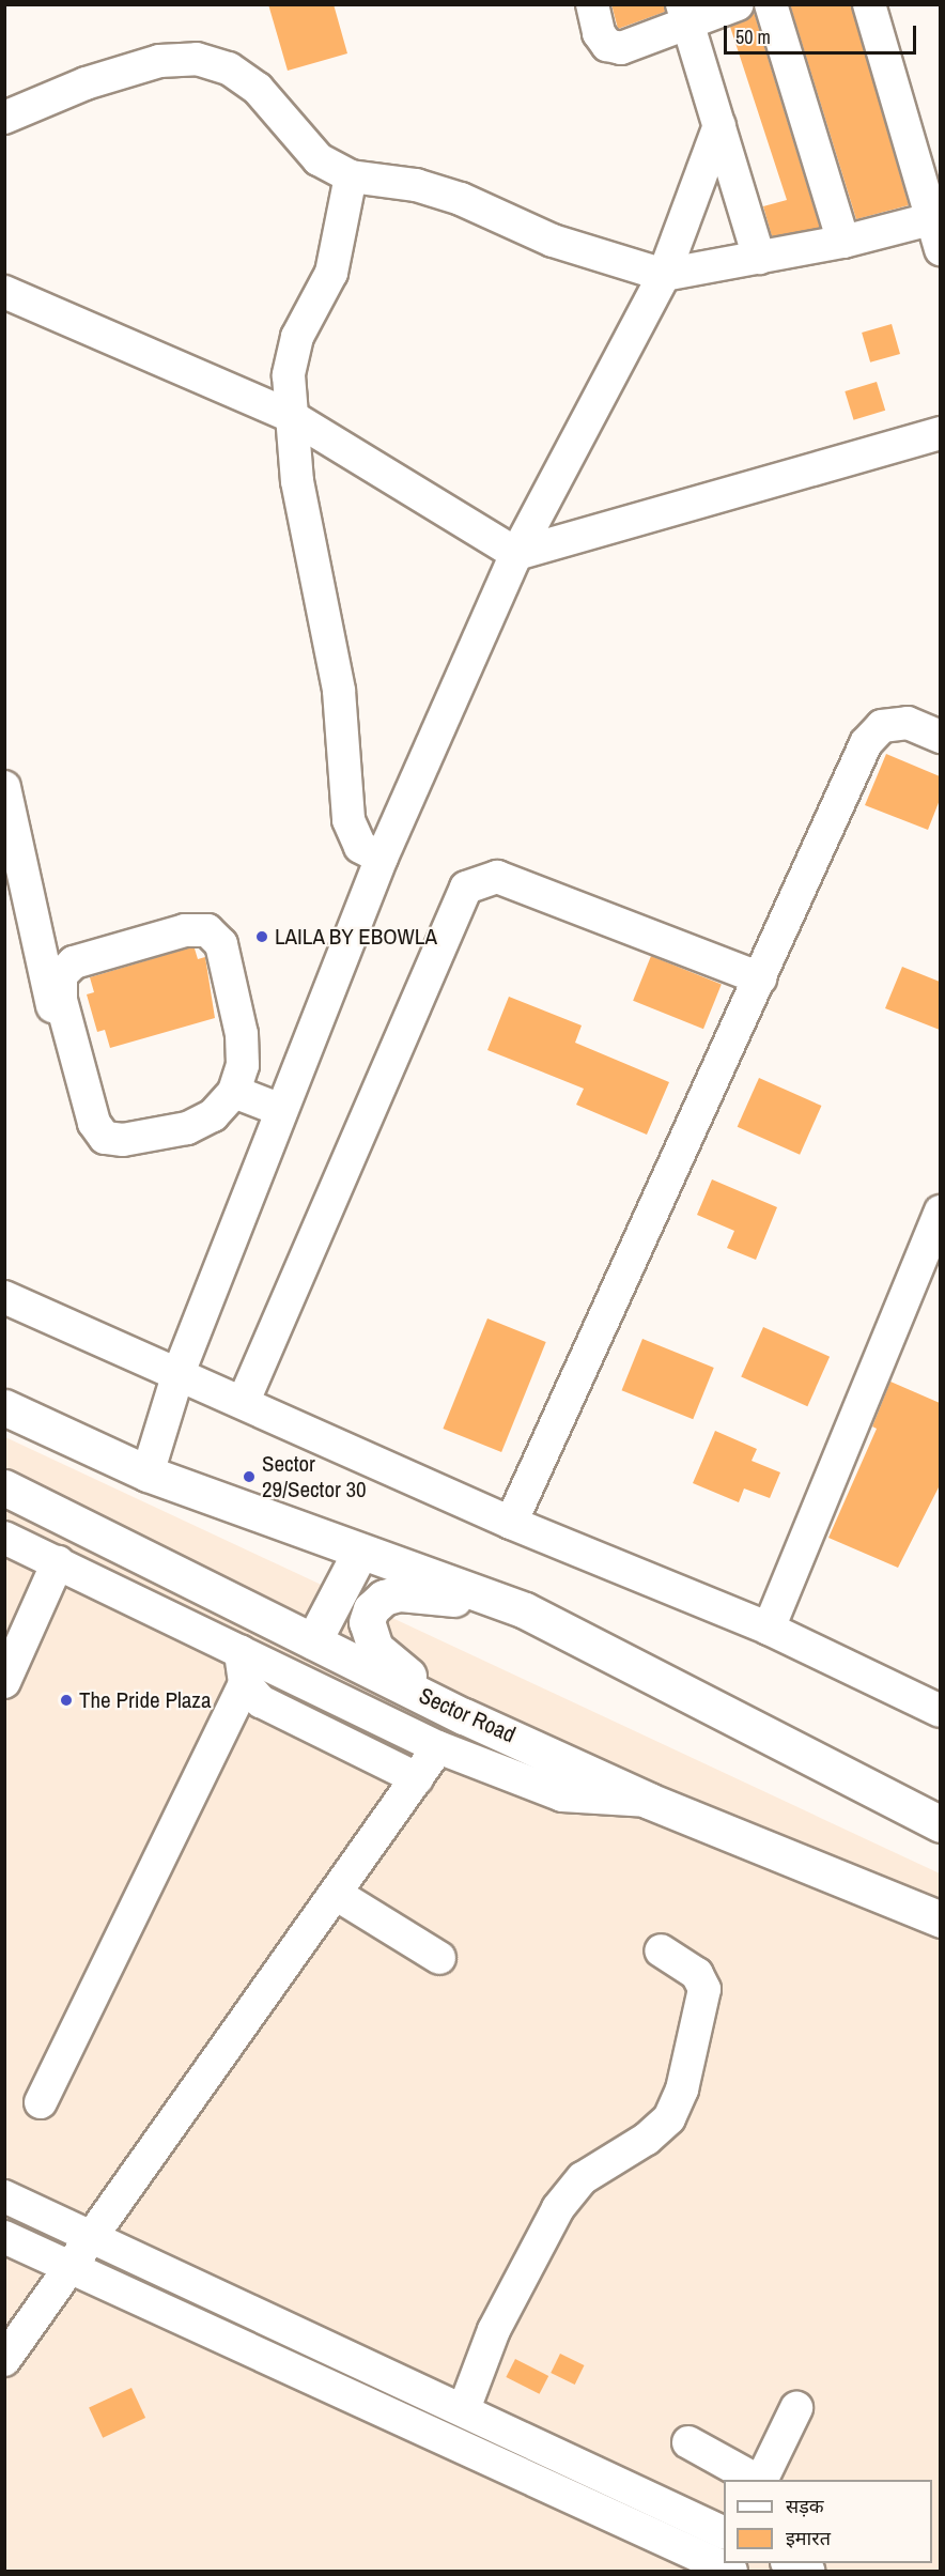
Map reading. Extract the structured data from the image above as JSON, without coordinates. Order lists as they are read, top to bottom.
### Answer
{
  "streets": {
    "main road": ["Sector Road"]
  },
  "places": ["LAILA BY EBOWLA", "Sector 29/Sector 30", "The Pride Plaza"],
  "legend": ["सड़क", "इमारत"],
  "scale_bar": "50 m"
}
